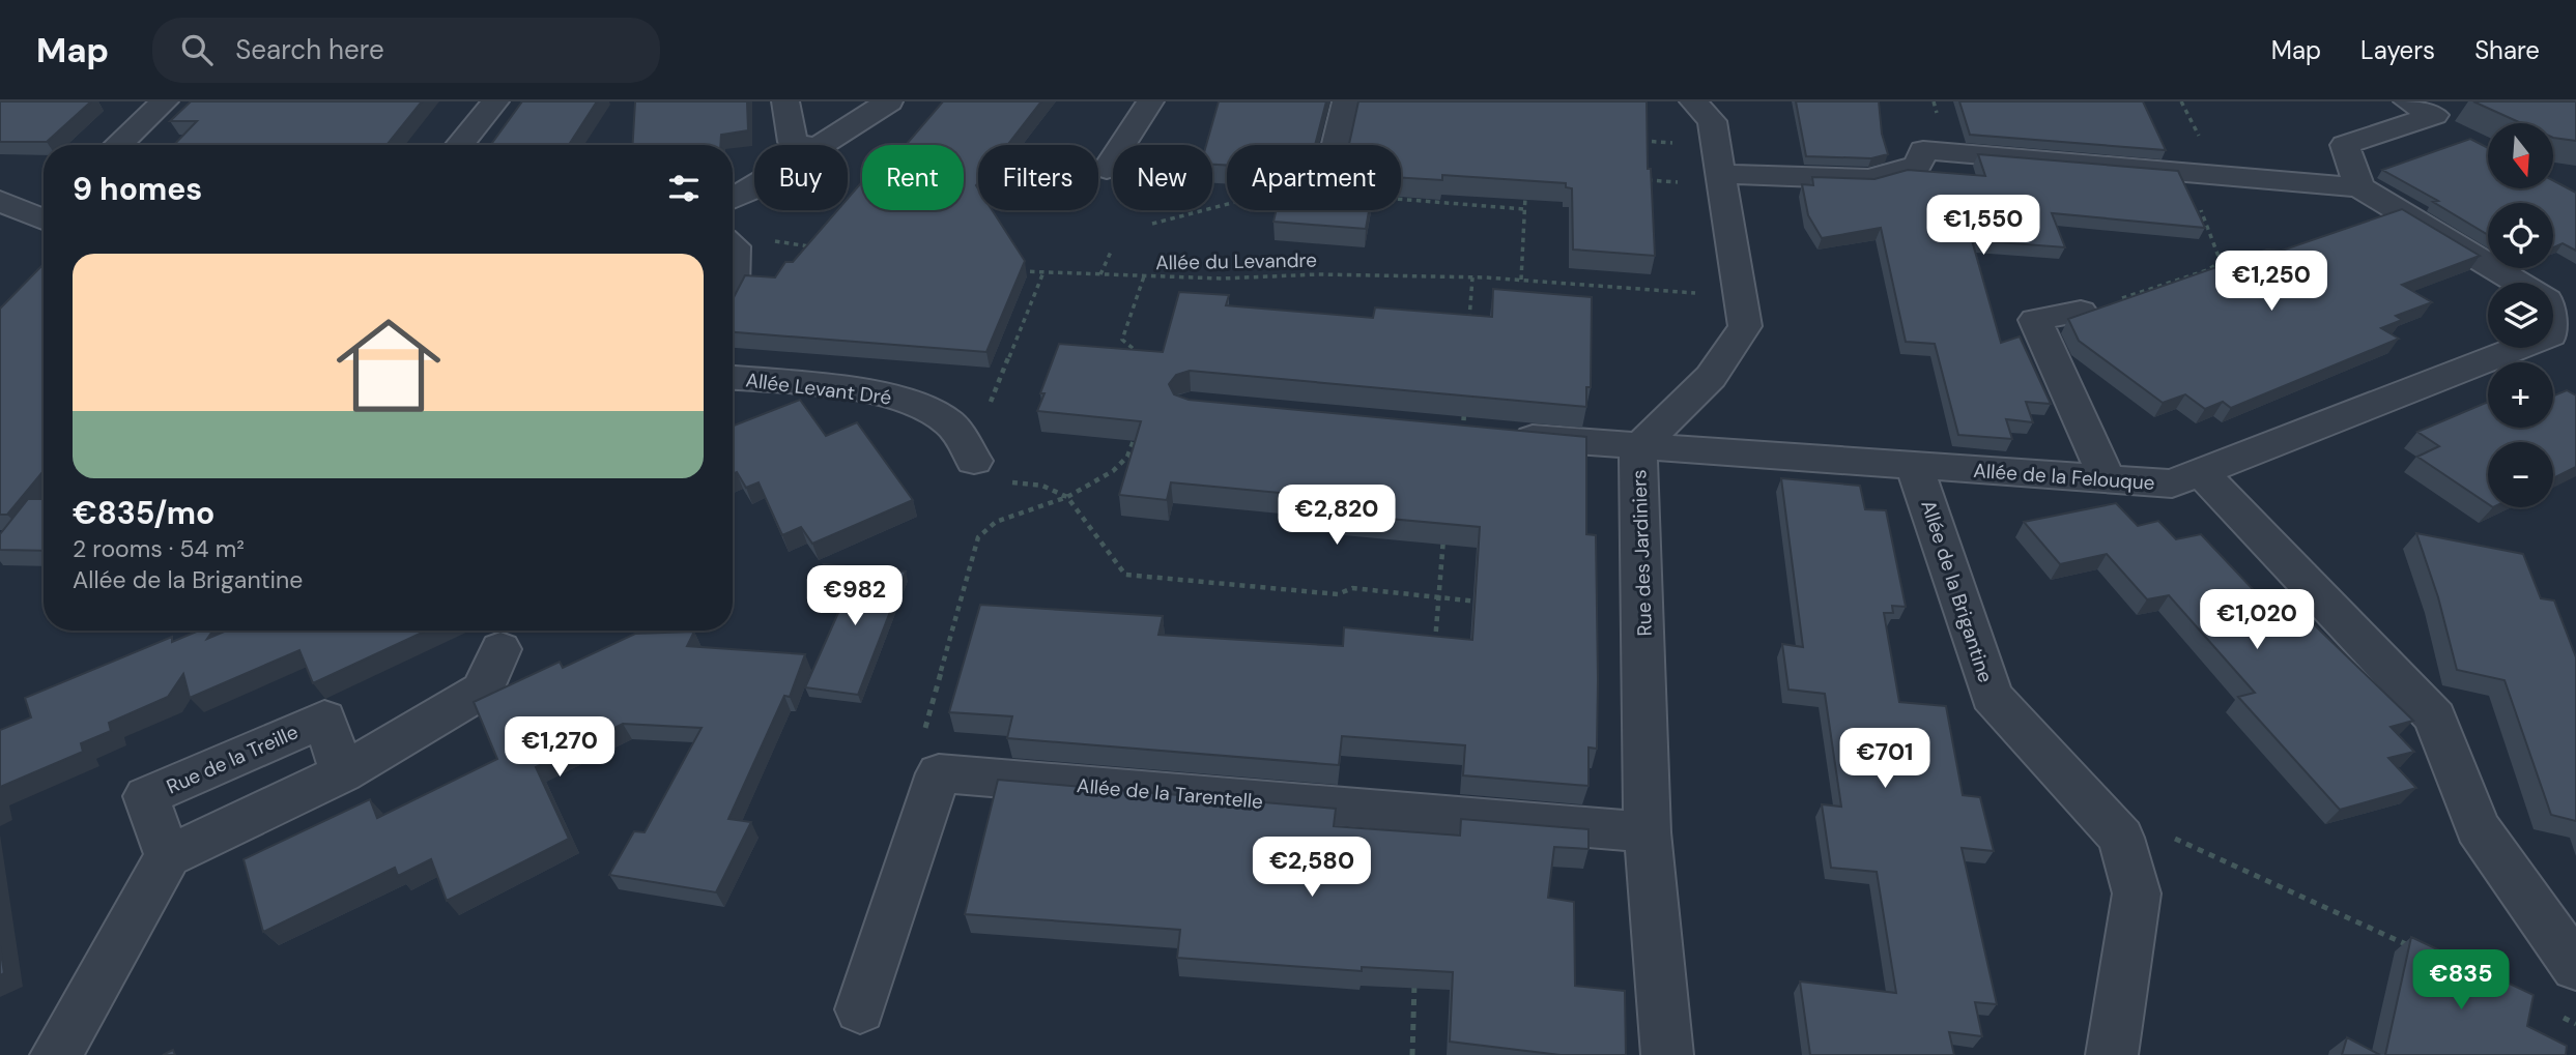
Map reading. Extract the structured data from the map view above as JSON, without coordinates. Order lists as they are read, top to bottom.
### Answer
{
  "streets": {
    "street": [
      "Allée Levant Dré",
      "Allée de la Felouque",
      "Rue des Jardiniers",
      "Allée de la Brigantine",
      "Rue de la Treille",
      "Allée de la Tarentelle"
    ],
    "path": ["Allée du Levandre"]
  },
  "crossings": [
    ["Allée du Levandre", "Rue des Jardiniers"],
    ["Allée de la Felouque", "Rue des Jardiniers"],
    ["Allée de la Felouque", "Allée de la Brigantine"],
    ["Rue des Jardiniers", "Allée de la Tarentelle"]
  ],
  "north": "bottom",
  "page": {
    "header": "Map",
    "search": "Search here",
    "nav": ["Map", "Layers", "Share"],
    "map_buttons": ["+", "−"],
    "chip": [
      "Buy",
      "Rent",
      "Filters",
      "New",
      "Apartment"
    ],
    "heading": "9 homes",
    "price": [
      "€1,550",
      "€1,250",
      "€2,820",
      "€982",
      "€1,020",
      "€1,270",
      "€701",
      "€2,580",
      "€835"
    ],
    "list": [
      {
        "name": "€835/mo",
        "note": "2 rooms · 54 m² · Allée de la Brigantine"
      }
    ]
  }
}
